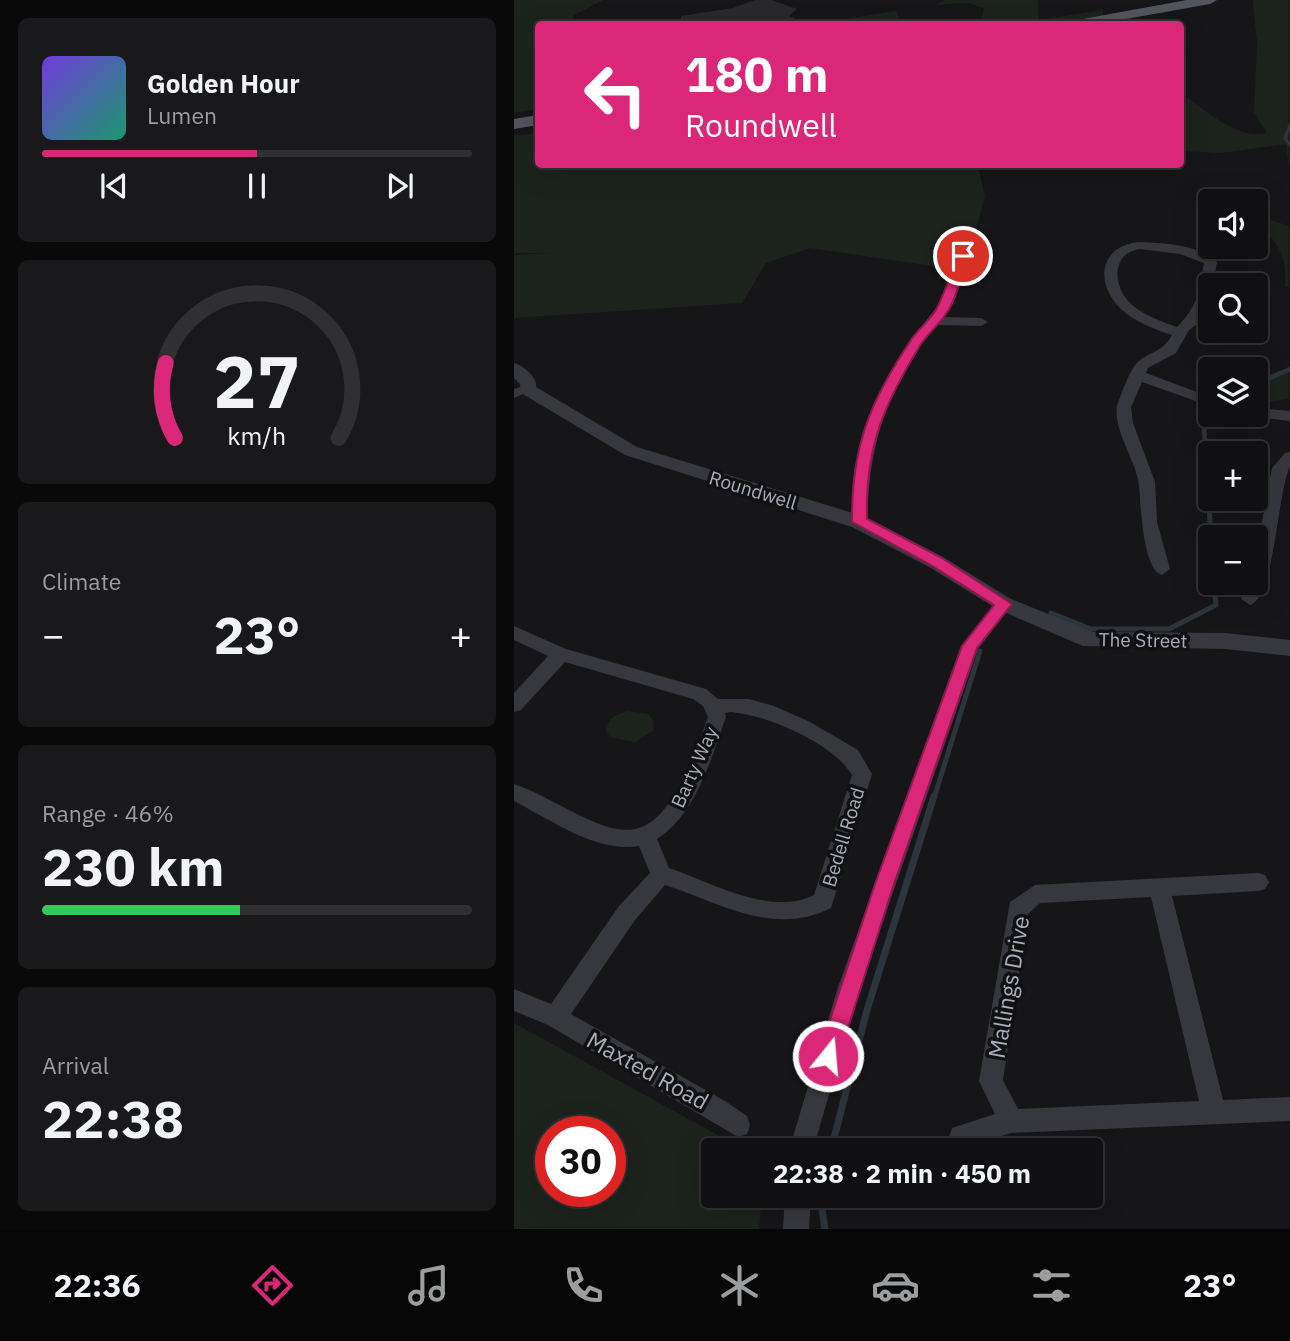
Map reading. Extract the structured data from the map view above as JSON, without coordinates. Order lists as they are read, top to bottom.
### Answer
{
  "streets": {
    "street": [
      "Roundwell",
      "The Street",
      "Barty Way",
      "Bedell Road",
      "Mallings Drive",
      "Maxted Road"
    ]
  },
  "crossings": [
    ["Roundwell", "The Street"],
    ["Barty Way", "Bedell Road"]
  ],
  "page": {
    "turn": ["180 m", "Roundwell"],
    "song": ["Golden Hour", "Lumen"],
    "map_buttons": ["+", "−"],
    "tile": [
      "Climate",
      ["Range · 46%", "230 km"],
      ["Arrival", "22:38"]
    ],
    "heat": ["−", "23°", "+"],
    "limit": "30",
    "trip": "22:38 · 2 min · 450 m",
    "tabs": ["22:36", "23°"],
    "gauge": ["27", "km/h"]
  }
}
